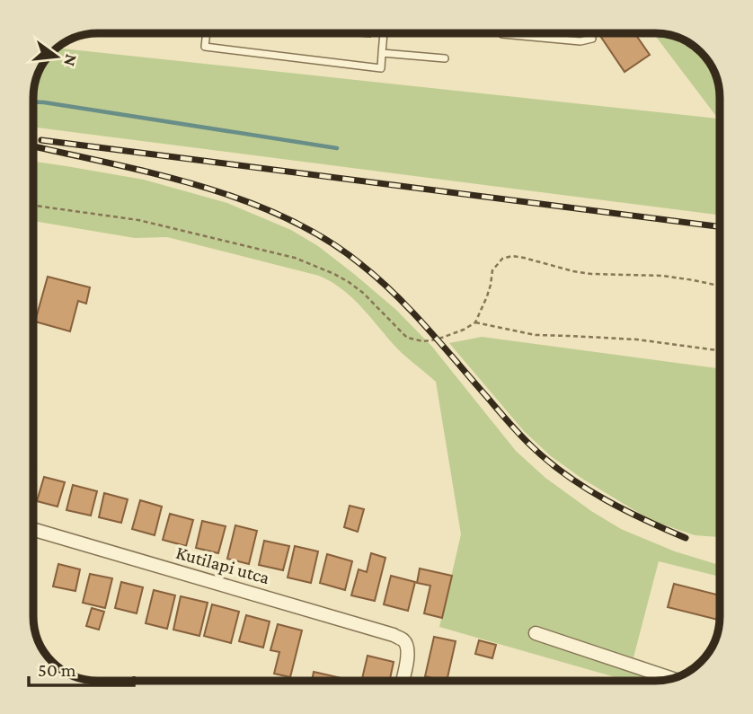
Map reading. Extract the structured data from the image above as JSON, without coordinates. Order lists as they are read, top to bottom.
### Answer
{
  "streets": {
    "street": ["Kutilapi utca"]
  },
  "scale_bar": "50 m",
  "north": "right"
}
